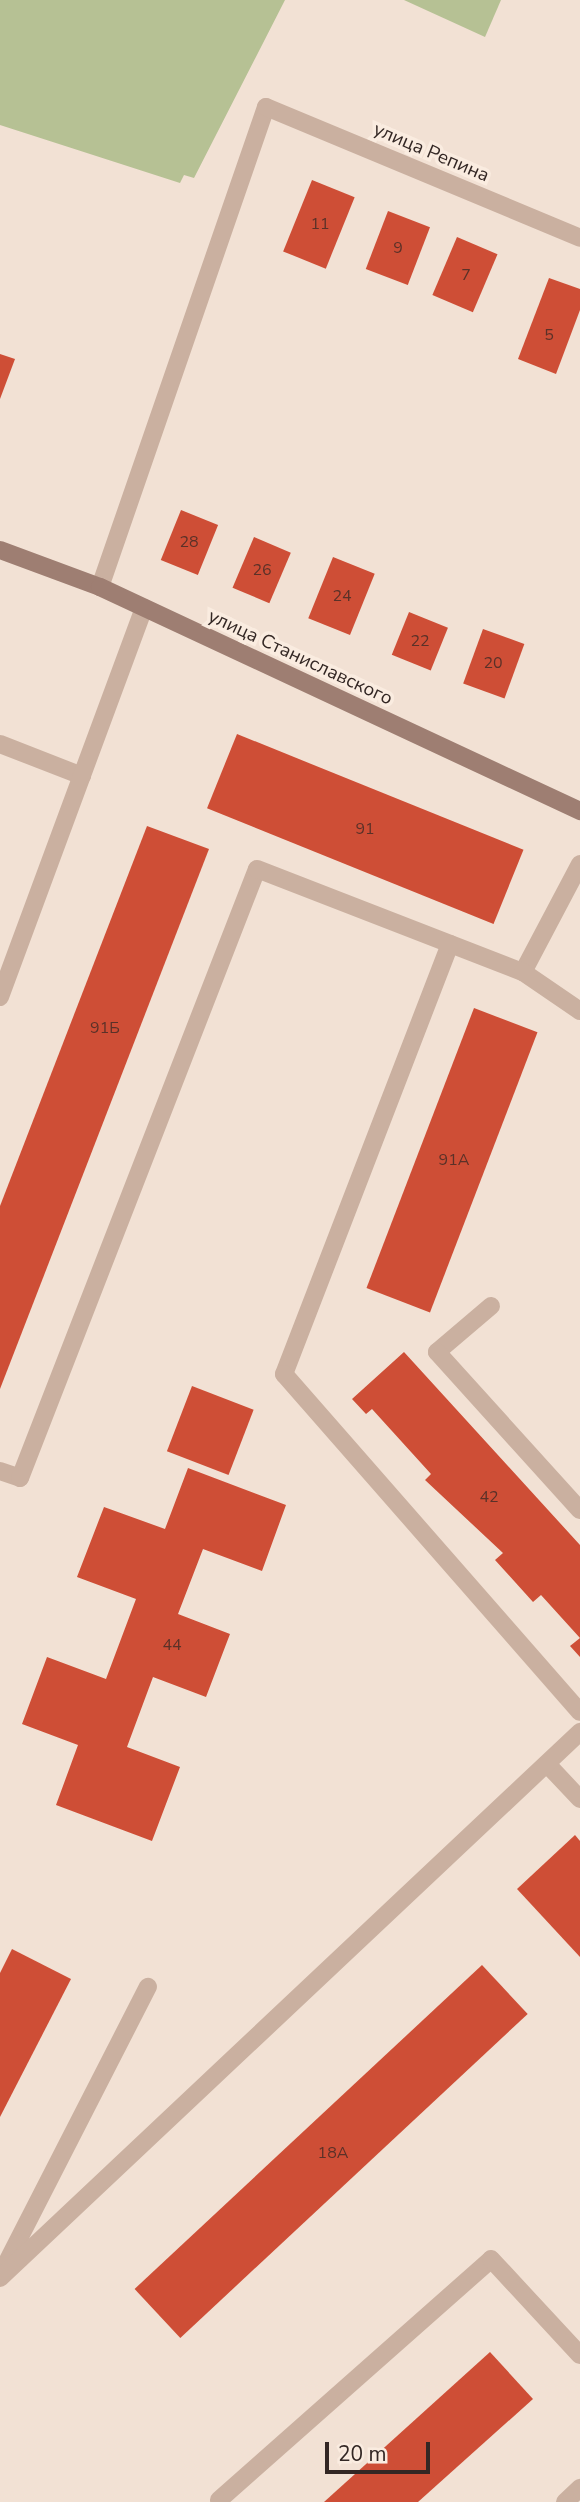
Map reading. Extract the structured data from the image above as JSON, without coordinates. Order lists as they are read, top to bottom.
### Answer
{
  "streets": {
    "main road": ["улица Станиславского"],
    "street": ["улица Репина"]
  },
  "crossings": [
    ["улица Репина", "улица Станиславского"]
  ],
  "house_numbers": [
    "11",
    "9",
    "7",
    "5",
    "28",
    "26",
    "24",
    "22",
    "20",
    "91",
    "91Б",
    "91А",
    "42",
    "44",
    "18А"
  ],
  "scale_bar": "20 m"
}
